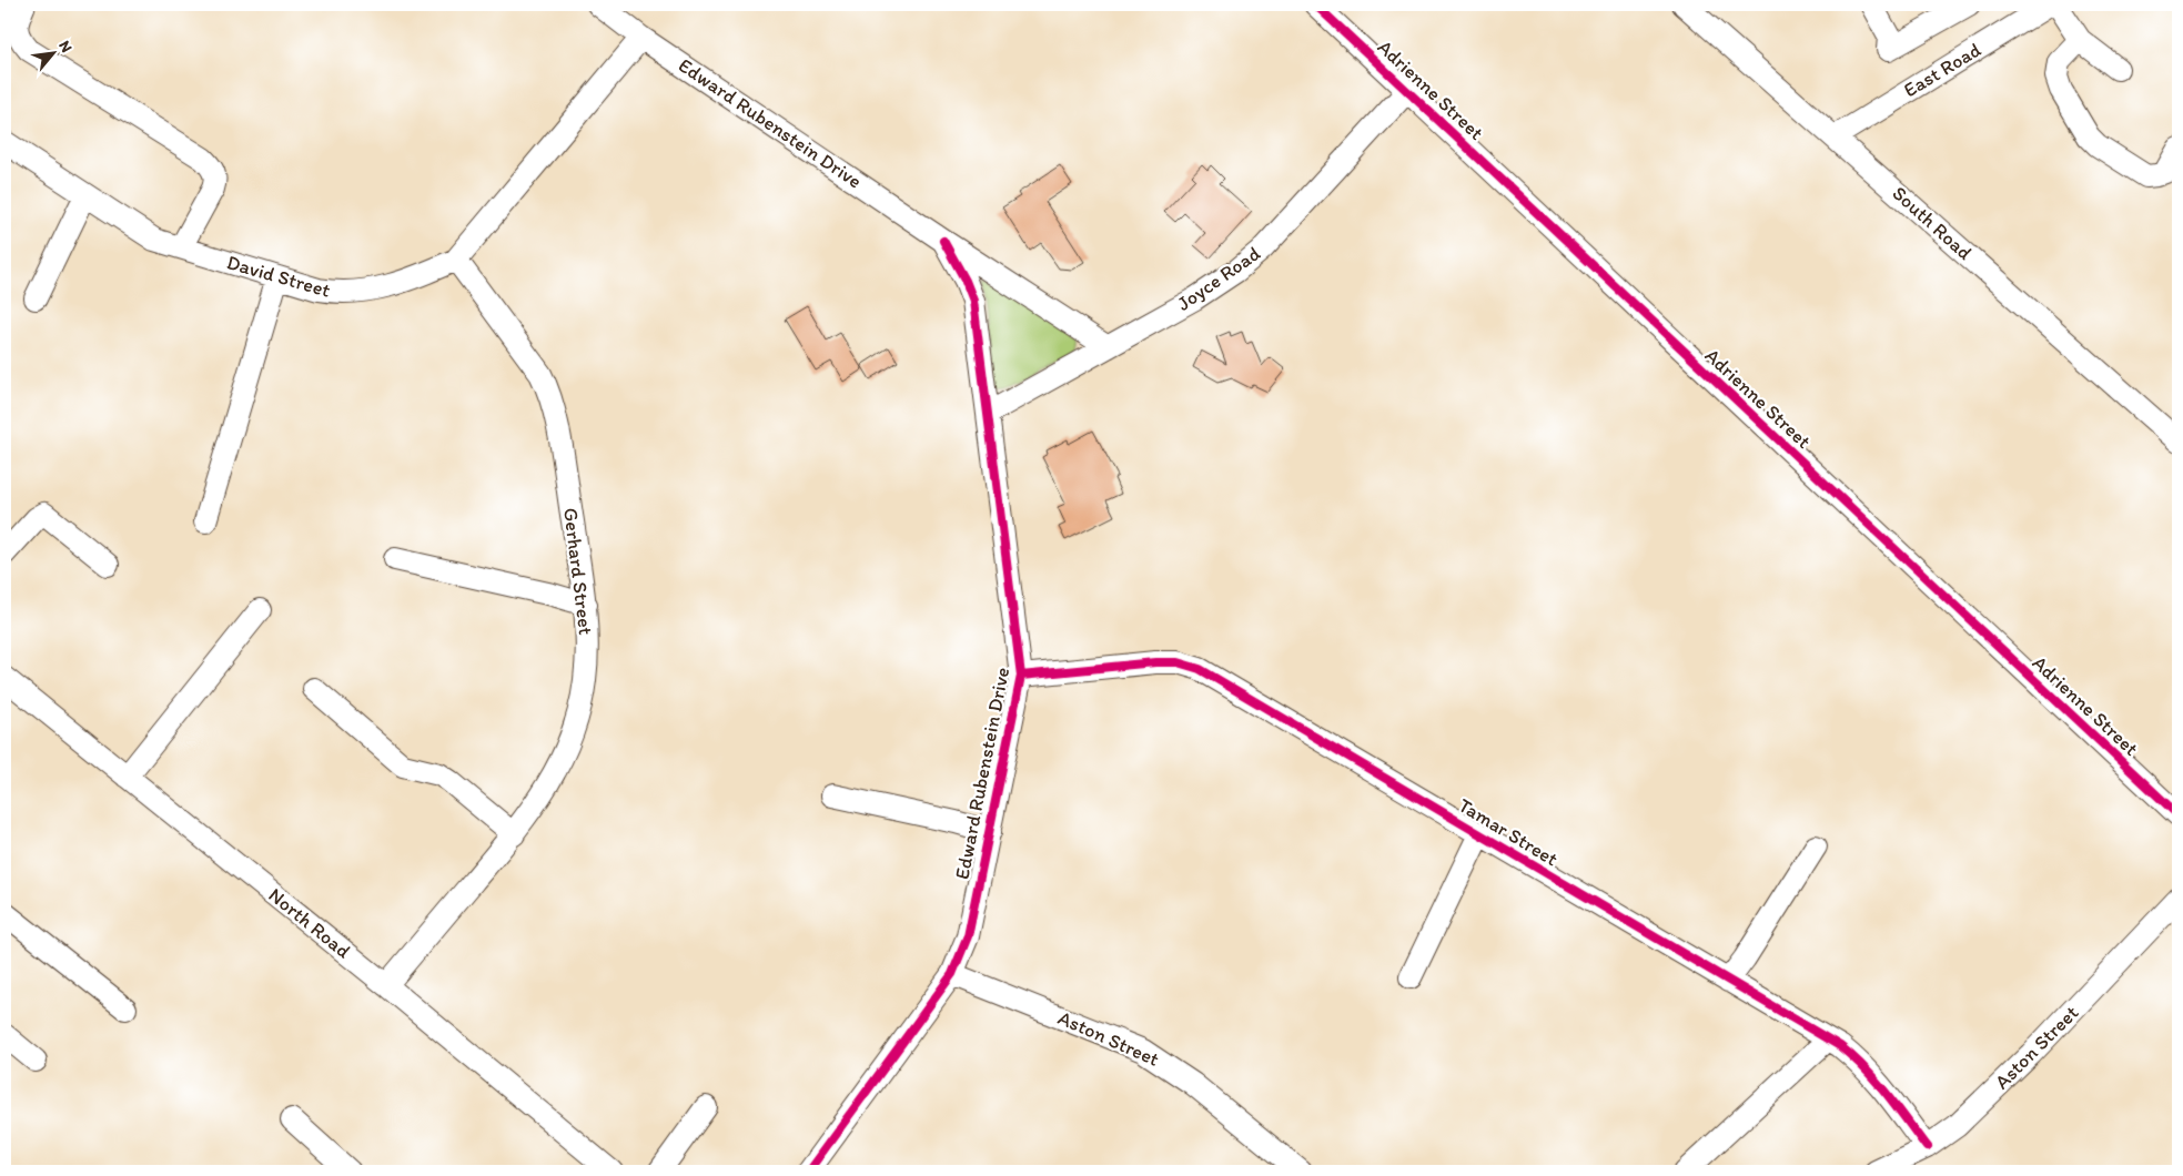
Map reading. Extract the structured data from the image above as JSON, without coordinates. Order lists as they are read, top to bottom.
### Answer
{
  "streets": {
    "street": [
      "East Road",
      "Adrienne Street",
      "Edward Rubenstein Drive",
      "South Road",
      "David Street",
      "Joyce Road",
      "Gerhard Street",
      "Tamar Street",
      "North Road",
      "Aston Street"
    ]
  },
  "crossings": [
    ["East Road", "South Road"],
    ["Adrienne Street", "Joyce Road"],
    ["Edward Rubenstein Drive", "David Street"],
    ["Edward Rubenstein Drive", "Joyce Road"],
    ["Edward Rubenstein Drive", "Tamar Street"],
    ["Edward Rubenstein Drive", "Aston Street"],
    ["David Street", "Gerhard Street"],
    ["Gerhard Street", "North Road"],
    ["Tamar Street", "Aston Street"]
  ],
  "north": "top right"
}
